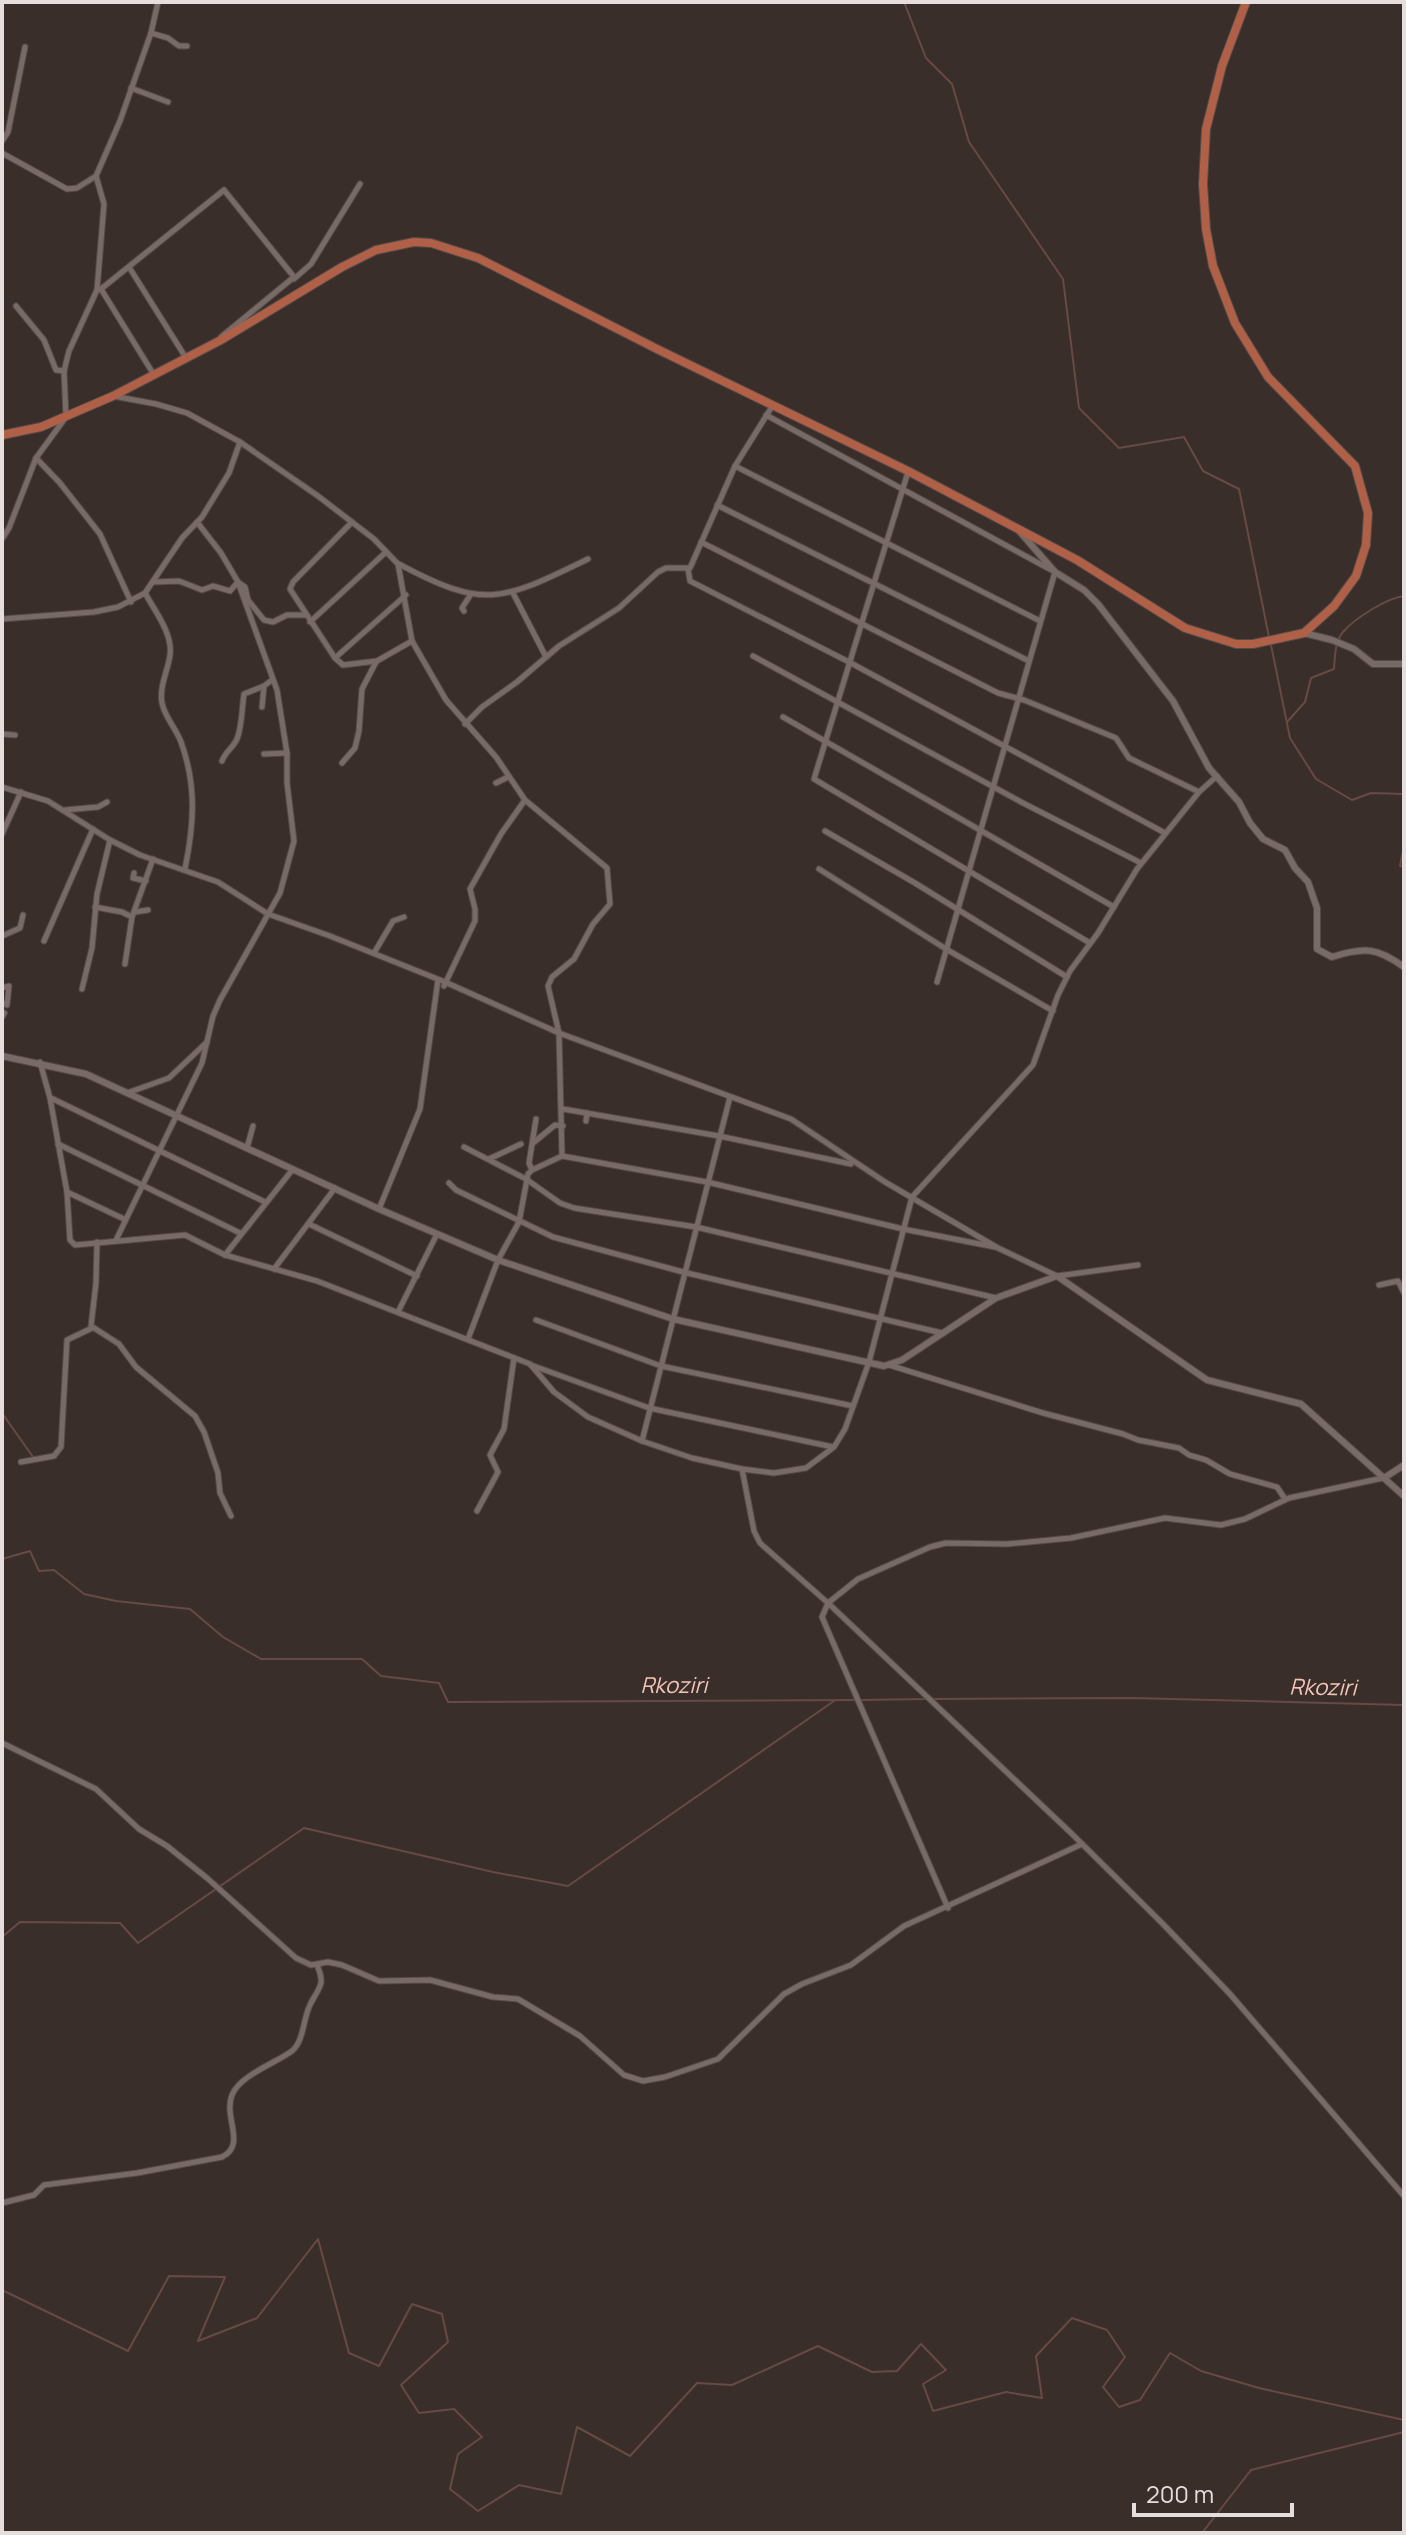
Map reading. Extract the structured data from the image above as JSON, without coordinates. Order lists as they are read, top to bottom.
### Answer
{
  "water": ["Rkoziri"],
  "scale_bar": "200 m"
}
